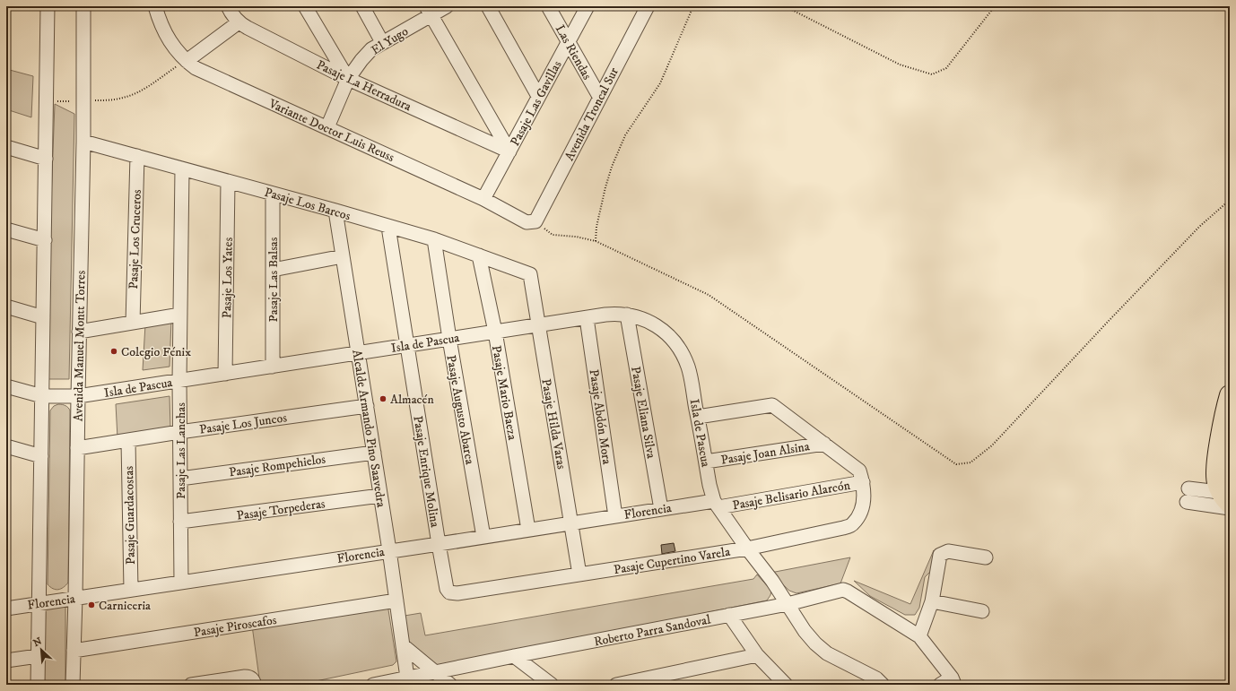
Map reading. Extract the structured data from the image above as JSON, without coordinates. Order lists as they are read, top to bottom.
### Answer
{
  "streets": {
    "street": [
      "El Yugo",
      "Las Riendas",
      "Pasaje La Herradura",
      "Pasaje Las Gavillas",
      "Avenida Troncal Sur",
      "Variante Doctor Luis Reuss",
      "Pasaje Los Barcos",
      "Pasaje Los Cruceros",
      "Pasaje Los Yates",
      "Pasaje Las Balsas",
      "Isla de Pascua",
      "Avenida Manuel Montt Torres",
      "Pasaje Mario Baeza",
      "Pasaje Augusto Abarca",
      "Pasaje Eliana Silva",
      "Pasaje Abdón Mora",
      "Pasaje Los Juncos",
      "Pasaje Hilda Varas",
      "Alcalde Armando Pino Saavedra",
      "Pasaje Las Lanchas",
      "Pasaje Joan Alsina",
      "Pasaje Rompehielos",
      "Pasaje Enrique Molina",
      "Pasaje Belisario Alarcón",
      "Pasaje Torpederas",
      "Florencia",
      "Pasaje Guardacostas",
      "Pasaje Cupertino Varela",
      "Pasaje Piroscafos",
      "Roberto Parra Sandoval"
    ]
  },
  "crossings": [
    ["El Yugo", "Pasaje La Herradura"],
    ["El Yugo", "Variante Doctor Luis Reuss"],
    ["Las Riendas", "Pasaje Las Gavillas"],
    ["Las Riendas", "Avenida Troncal Sur"],
    ["Pasaje La Herradura", "Pasaje Las Gavillas"],
    ["Pasaje Las Gavillas", "Variante Doctor Luis Reuss"],
    ["Avenida Troncal Sur", "Variante Doctor Luis Reuss"],
    ["Pasaje Los Barcos", "Pasaje Los Cruceros"],
    ["Pasaje Los Barcos", "Pasaje Los Yates"],
    ["Pasaje Los Barcos", "Pasaje Las Balsas"],
    ["Pasaje Los Barcos", "Avenida Manuel Montt Torres"],
    ["Pasaje Los Barcos", "Pasaje Mario Baeza"],
    ["Pasaje Los Barcos", "Pasaje Augusto Abarca"],
    ["Pasaje Los Barcos", "Pasaje Hilda Varas"],
    ["Pasaje Los Barcos", "Alcalde Armando Pino Saavedra"],
    ["Pasaje Los Barcos", "Pasaje Las Lanchas"],
    ["Pasaje Los Barcos", "Pasaje Enrique Molina"],
    ["Pasaje Los Yates", "Isla de Pascua"],
    ["Pasaje Las Balsas", "Isla de Pascua"],
    ["Isla de Pascua", "Avenida Manuel Montt Torres"],
    ["Isla de Pascua", "Pasaje Mario Baeza"],
    ["Isla de Pascua", "Pasaje Augusto Abarca"],
    ["Isla de Pascua", "Pasaje Eliana Silva"],
    ["Isla de Pascua", "Pasaje Abdón Mora"],
    ["Isla de Pascua", "Pasaje Hilda Varas"],
    ["Isla de Pascua", "Alcalde Armando Pino Saavedra"],
    ["Isla de Pascua", "Pasaje Las Lanchas"],
    ["Isla de Pascua", "Pasaje Joan Alsina"],
    ["Isla de Pascua", "Pasaje Enrique Molina"],
    ["Isla de Pascua", "Pasaje Belisario Alarcón"],
    ["Isla de Pascua", "Florencia"],
    ["Avenida Manuel Montt Torres", "Pasaje Los Juncos"],
    ["Avenida Manuel Montt Torres", "Florencia"],
    ["Avenida Manuel Montt Torres", "Pasaje Piroscafos"],
    ["Pasaje Mario Baeza", "Florencia"],
    ["Pasaje Augusto Abarca", "Florencia"],
    ["Pasaje Eliana Silva", "Florencia"],
    ["Pasaje Abdón Mora", "Florencia"],
    ["Pasaje Los Juncos", "Alcalde Armando Pino Saavedra"],
    ["Pasaje Los Juncos", "Pasaje Las Lanchas"],
    ["Pasaje Los Juncos", "Pasaje Guardacostas"],
    ["Pasaje Hilda Varas", "Florencia"],
    ["Pasaje Hilda Varas", "Pasaje Cupertino Varela"],
    ["Alcalde Armando Pino Saavedra", "Pasaje Rompehielos"],
    ["Alcalde Armando Pino Saavedra", "Pasaje Torpederas"],
    ["Alcalde Armando Pino Saavedra", "Florencia"],
    ["Alcalde Armando Pino Saavedra", "Pasaje Piroscafos"],
    ["Alcalde Armando Pino Saavedra", "Roberto Parra Sandoval"],
    ["Pasaje Las Lanchas", "Pasaje Rompehielos"],
    ["Pasaje Las Lanchas", "Pasaje Torpederas"],
    ["Pasaje Las Lanchas", "Florencia"],
    ["Pasaje Enrique Molina", "Florencia"],
    ["Pasaje Enrique Molina", "Pasaje Cupertino Varela"],
    ["Pasaje Belisario Alarcón", "Florencia"],
    ["Pasaje Belisario Alarcón", "Pasaje Cupertino Varela"],
    ["Florencia", "Pasaje Guardacostas"]
  ],
  "places": ["Colegio Fénix", "Almacén", "Carniceria"],
  "north": "top left"
}
